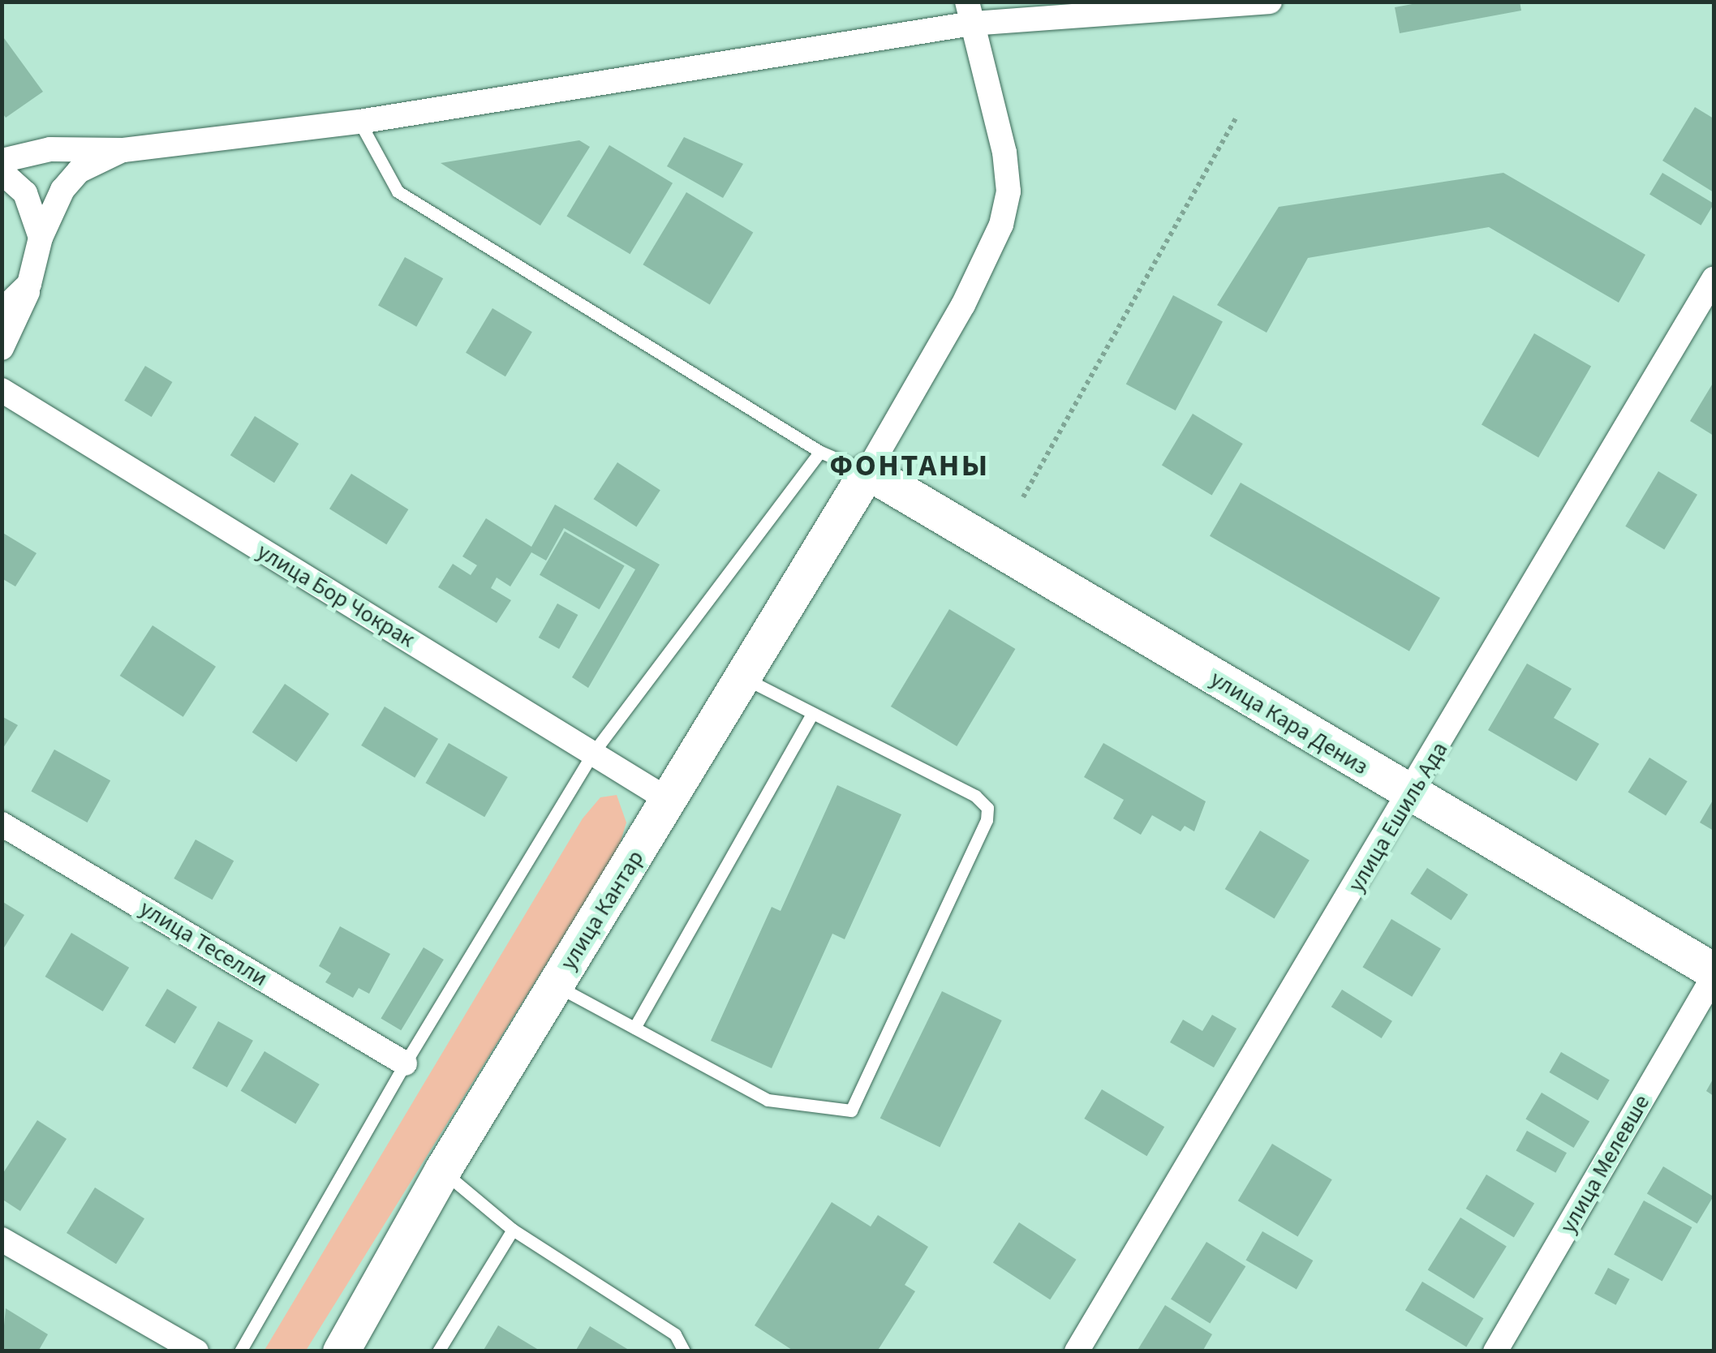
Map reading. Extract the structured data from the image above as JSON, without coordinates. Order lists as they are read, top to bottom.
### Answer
{
  "streets": {
    "main road": ["улица Кара Дениз", "улица Кантар"],
    "street": [
      "улица Бор Чокрак",
      "улица Ешиль Ада",
      "улица Теселли",
      "улица Мелевше"
    ]
  },
  "crossings": [
    ["улица Бор Чокрак", "улица Кантар"],
    ["улица Кара Дениз", "улица Ешиль Ада"],
    ["улица Кара Дениз", "улица Кантар"],
    ["улица Кара Дениз", "улица Мелевше"]
  ],
  "districts": ["ФОНТАНЫ"]
}
